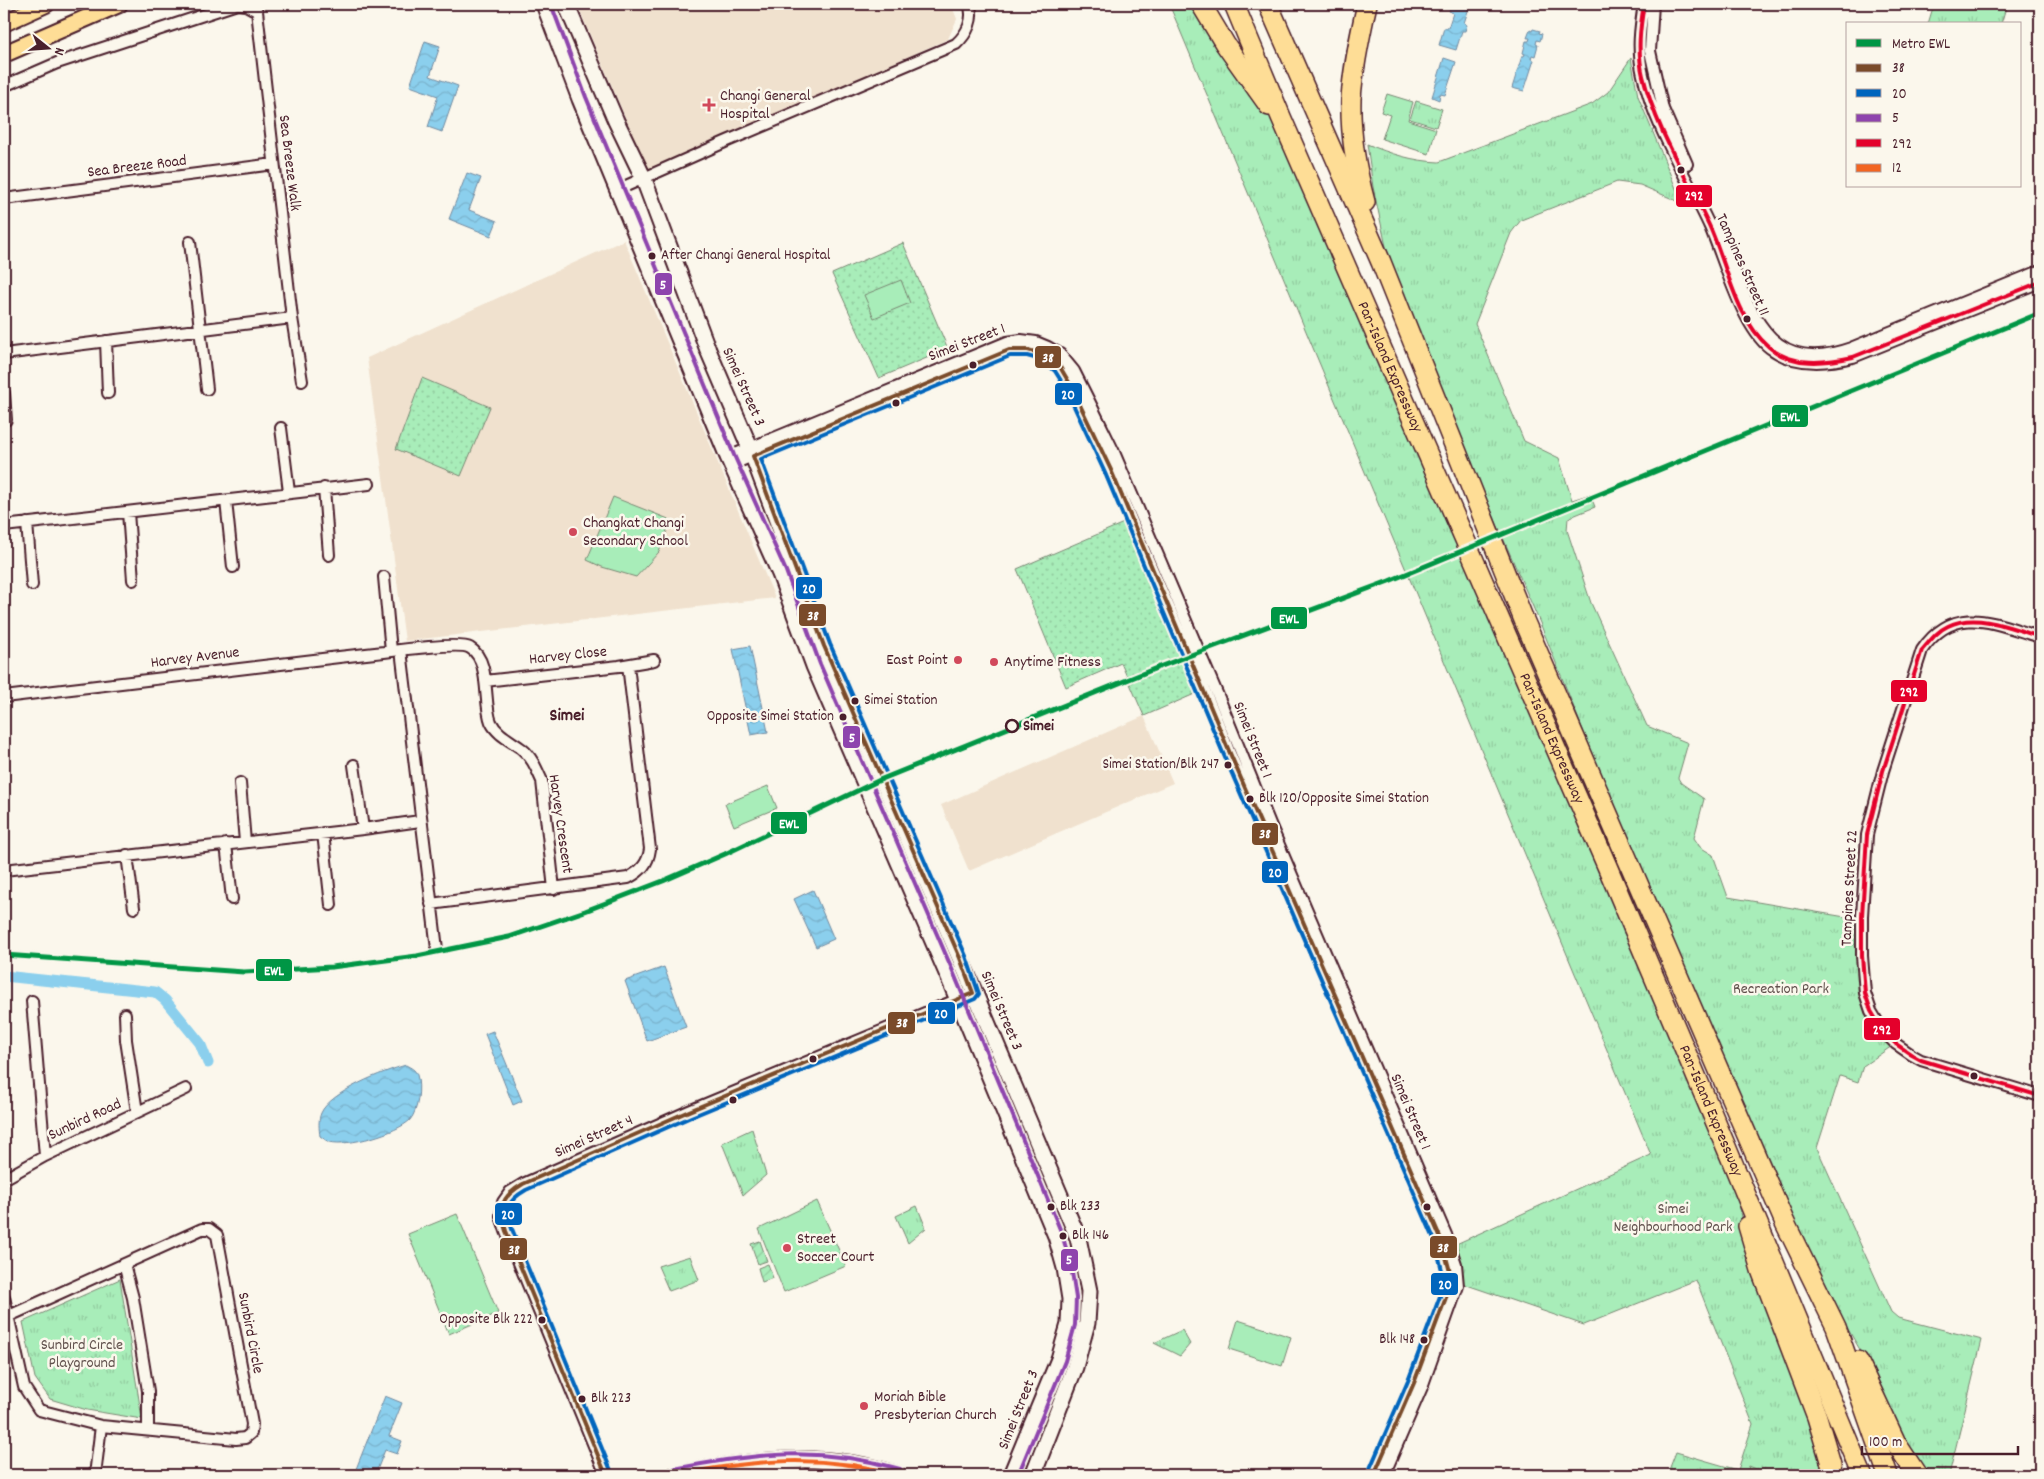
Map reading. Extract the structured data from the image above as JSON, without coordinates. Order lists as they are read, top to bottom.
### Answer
{
  "streets": {
    "highway": ["Pan-Island Expressway"],
    "main road": ["Simei Street 3"],
    "street": [
      "Sea Breeze Walk",
      "Sea Breeze Road",
      "Tampines Street 11",
      "Simei Street 1",
      "Harvey Close",
      "Harvey Avenue",
      "Harvey Crescent",
      "Tampines Street 22",
      "Sunbird Road",
      "Simei Street 4",
      "Sunbird Circle"
    ]
  },
  "crossings": [
    ["Sea Breeze Walk", "Sea Breeze Road"],
    ["Simei Street 1", "Simei Street 3"],
    ["Simei Street 3", "Simei Street 4"],
    ["Harvey Close", "Harvey Crescent"],
    ["Harvey Avenue", "Harvey Crescent"]
  ],
  "districts": ["Simei"],
  "parks": ["Recreation Park", "Simei Neighbourhood Park", "Sunbird Circle Playground"],
  "places": {
    "health": ["Changi General Hospital"],
    "other": [
      "After Changi General Hospital",
      "Changkat Changi Secondary School",
      "East Point",
      "Anytime Fitness",
      "Simei Station",
      "Opposite Simei Station",
      "Simei",
      "Simei Station/Blk 247",
      "Blk 120/Opposite Simei Station",
      "Blk 233",
      "Blk 146",
      "Street Soccer Court",
      "Opposite Blk 222",
      "Blk 148",
      "Blk 223",
      "Moriah Bible Presbyterian Church"
    ]
  },
  "lines": [
    "transit line 5",
    "transit line 292",
    "metro line EWL",
    "transit line 38",
    "transit line 20",
    "transit line 12"
  ],
  "legend": [
    "Metro EWL",
    "38",
    "20",
    "5",
    "292",
    "12"
  ],
  "scale_bar": "100 m",
  "north": "right"
}
